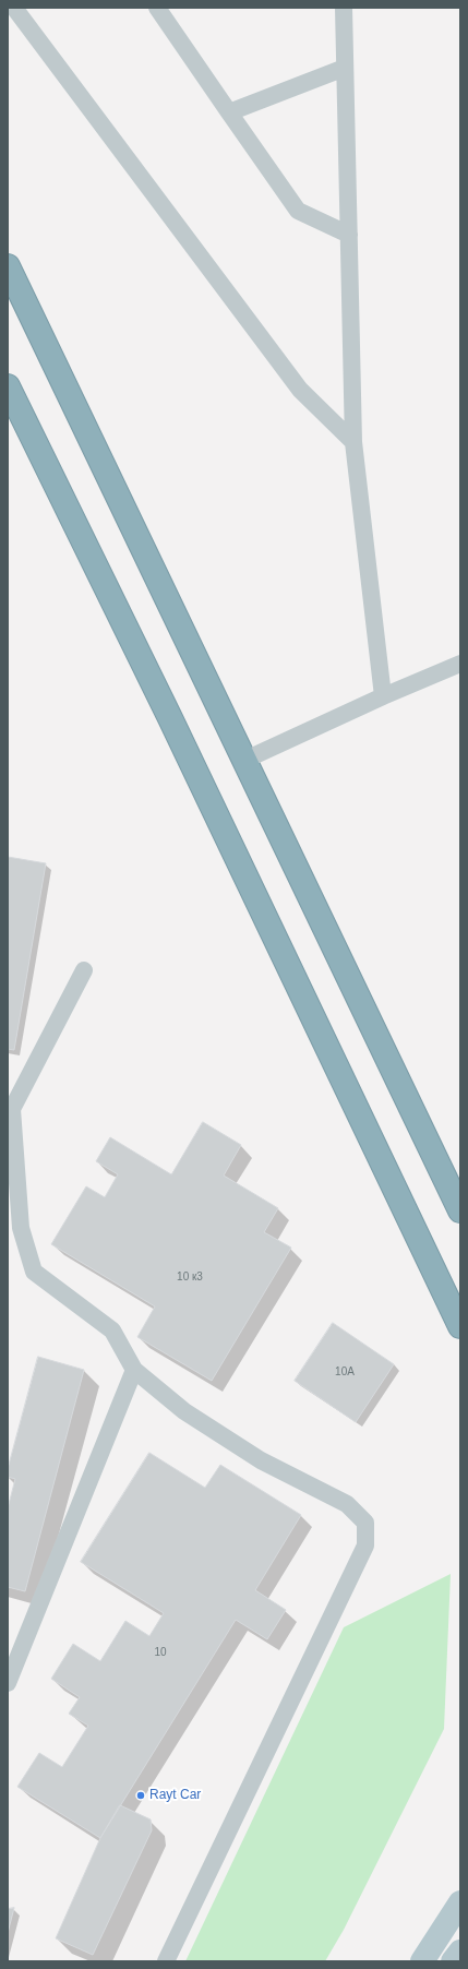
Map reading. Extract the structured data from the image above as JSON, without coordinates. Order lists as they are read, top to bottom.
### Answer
{
  "places": ["Rayt Car"],
  "house_numbers": ["10 к3", "10А", "10"]
}
